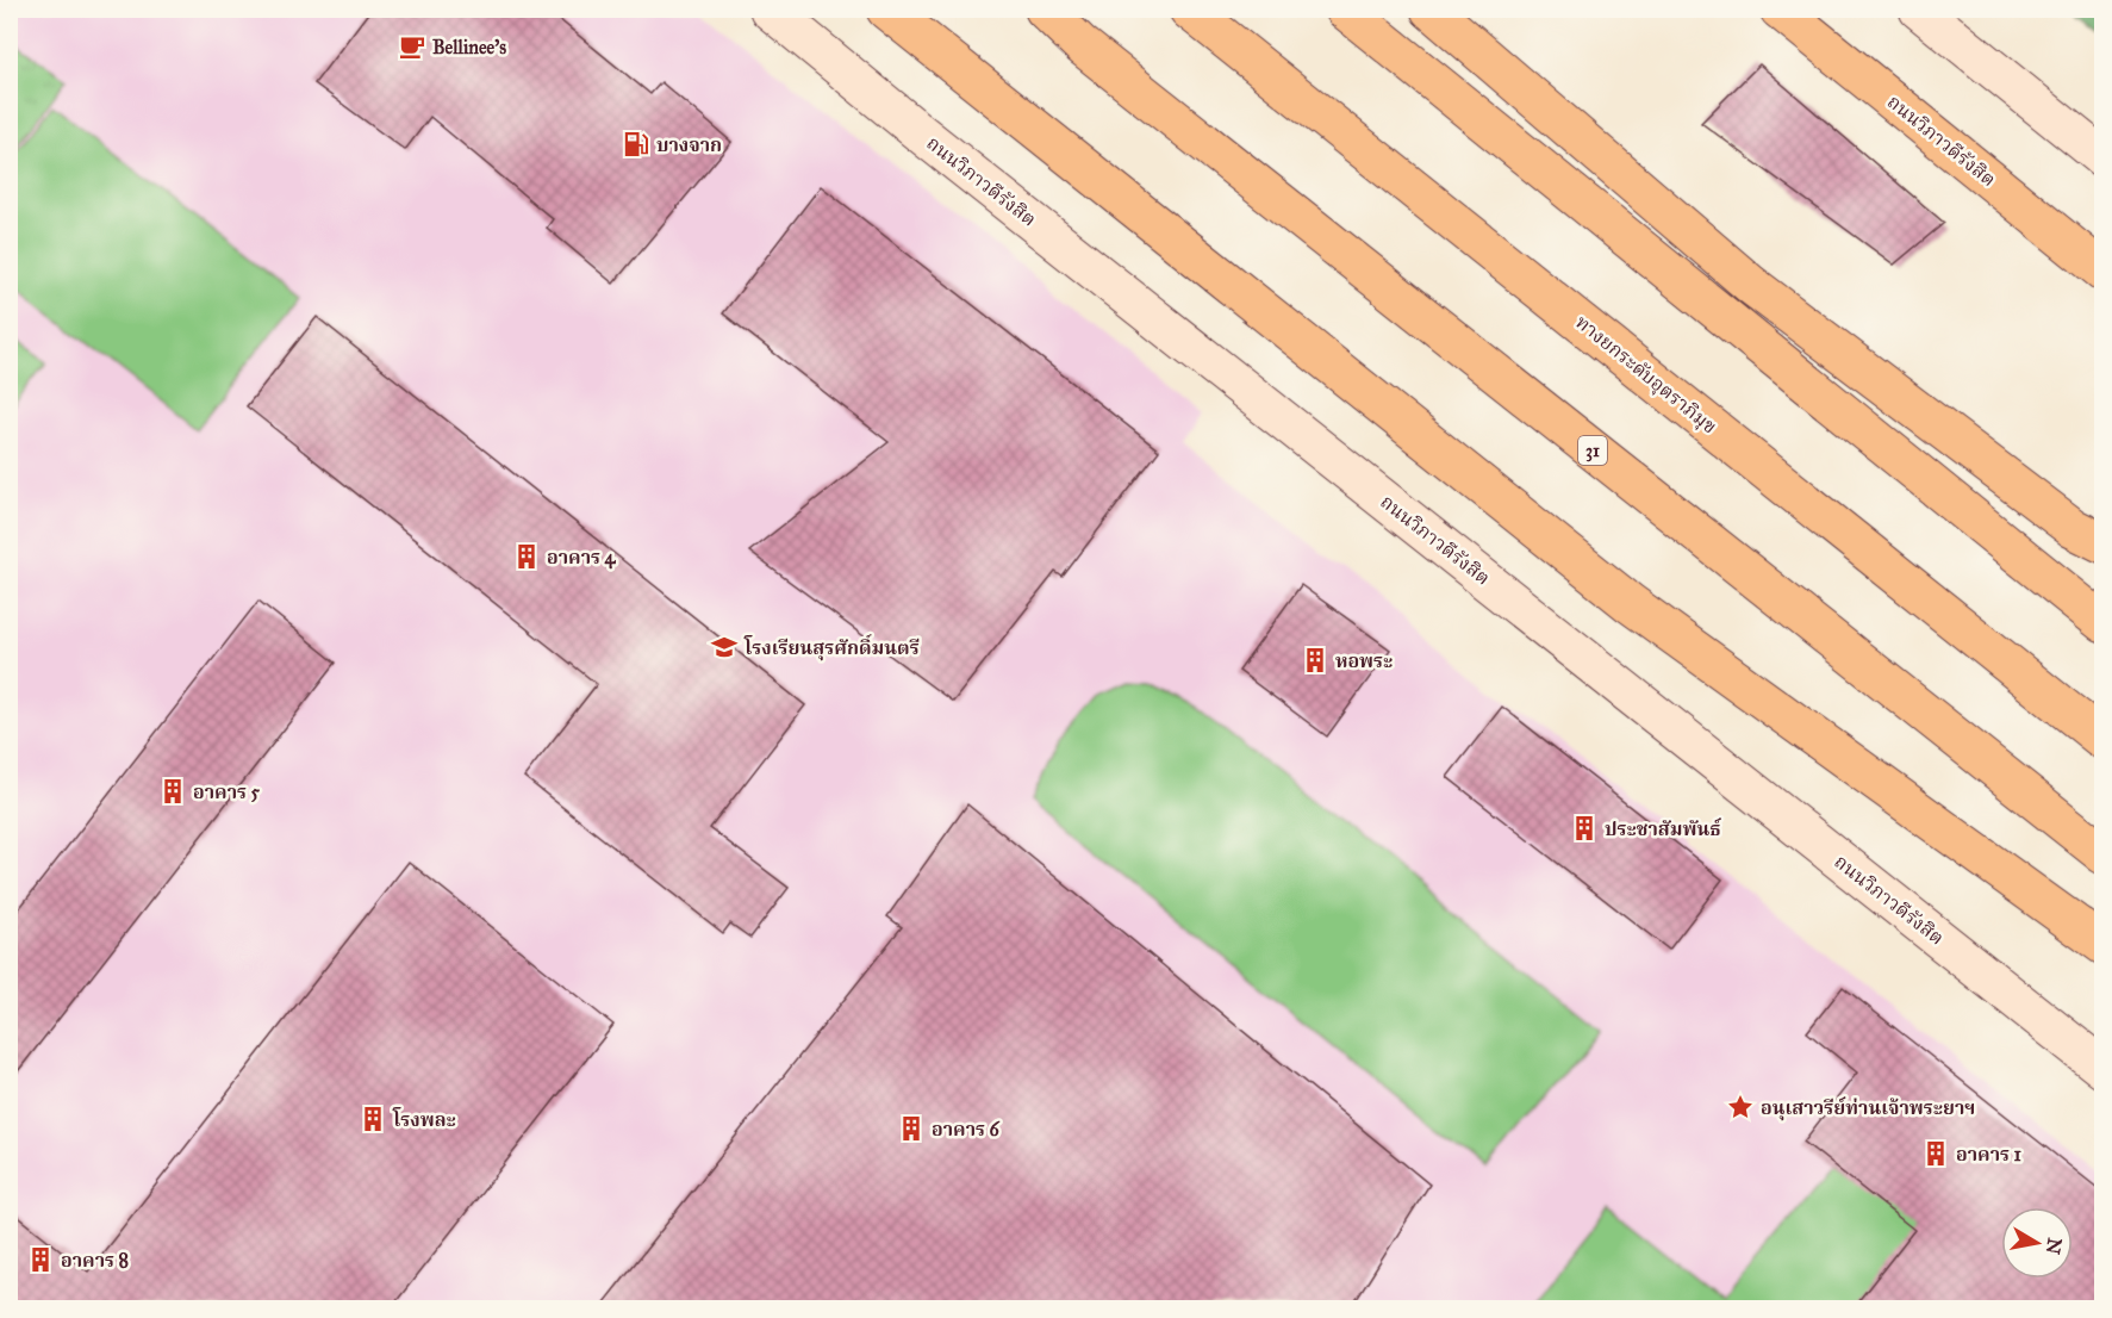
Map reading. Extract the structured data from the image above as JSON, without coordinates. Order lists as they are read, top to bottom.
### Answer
{
  "streets": {
    "highway": ["ถนนวิภาวดีรังสิต", "ทางยกระดับอุตราภิมุข", "31"]
  },
  "places": {
    "cafe": ["Bellinee's"],
    "fuel station": ["บางจาก"],
    "building": [
      "อาคาร 4",
      "หอพระ",
      "อาคาร 5",
      "ประชาสัมพันธ์",
      "โรงพละ",
      "อาคาร 6",
      "อาคาร 1",
      "อาคาร 8"
    ],
    "school or university": ["โรงเรียนสุรศักดิ์มนตรี"],
    "place": ["อนุเสาวรีย์ท่านเจ้าพระยาฯ"]
  },
  "north": "right"
}
